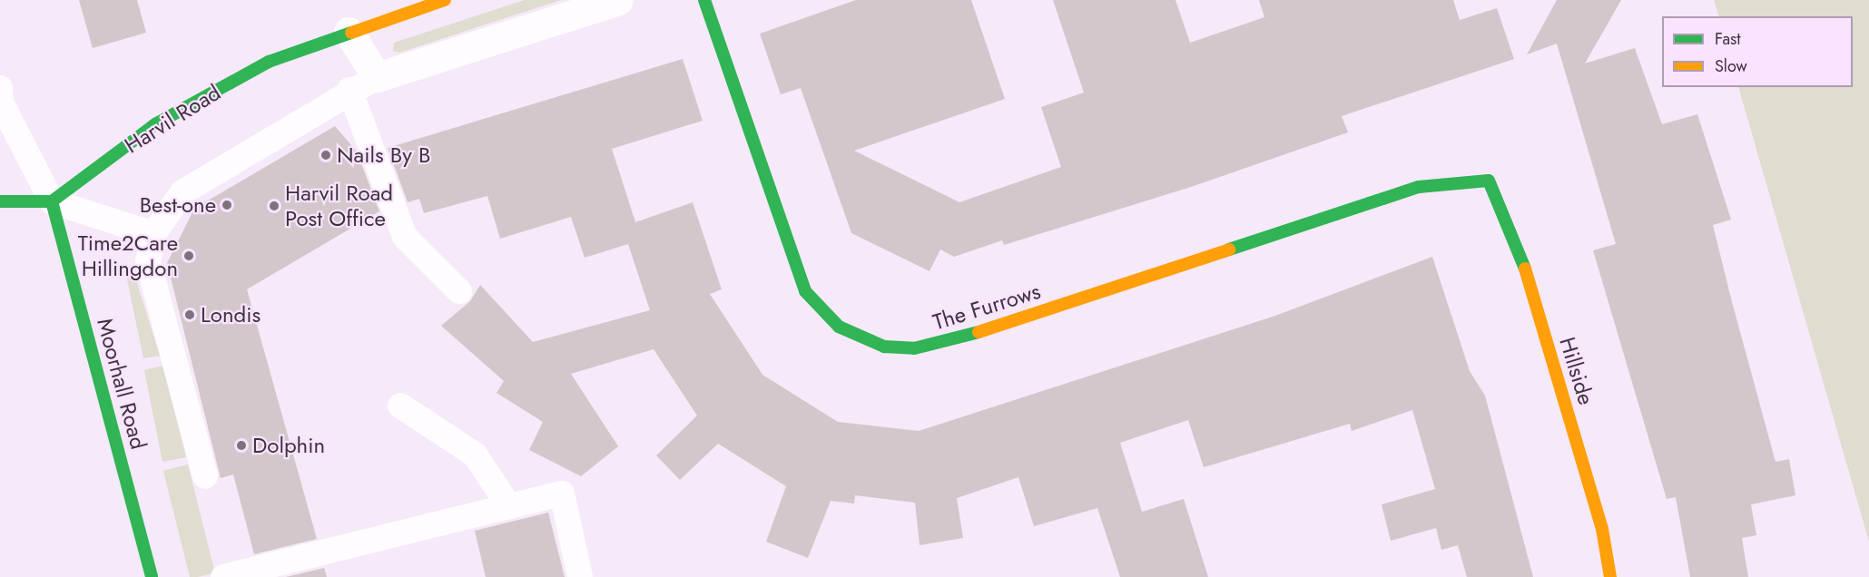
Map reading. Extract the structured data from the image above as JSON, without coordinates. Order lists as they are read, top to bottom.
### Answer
{
  "streets": {
    "street": [
      "Harvil Road",
      "The Furrows",
      "Hillside",
      "Moorhall Road"
    ]
  },
  "crossings": [
    ["Harvil Road", "Moorhall Road"],
    ["The Furrows", "Hillside"]
  ],
  "places": [
    "Nails By B",
    "Best-one",
    "Harvil Road Post Office",
    "Time2Care Hillingdon",
    "Londis",
    "Dolphin"
  ],
  "legend": ["Fast", "Slow"]
}
